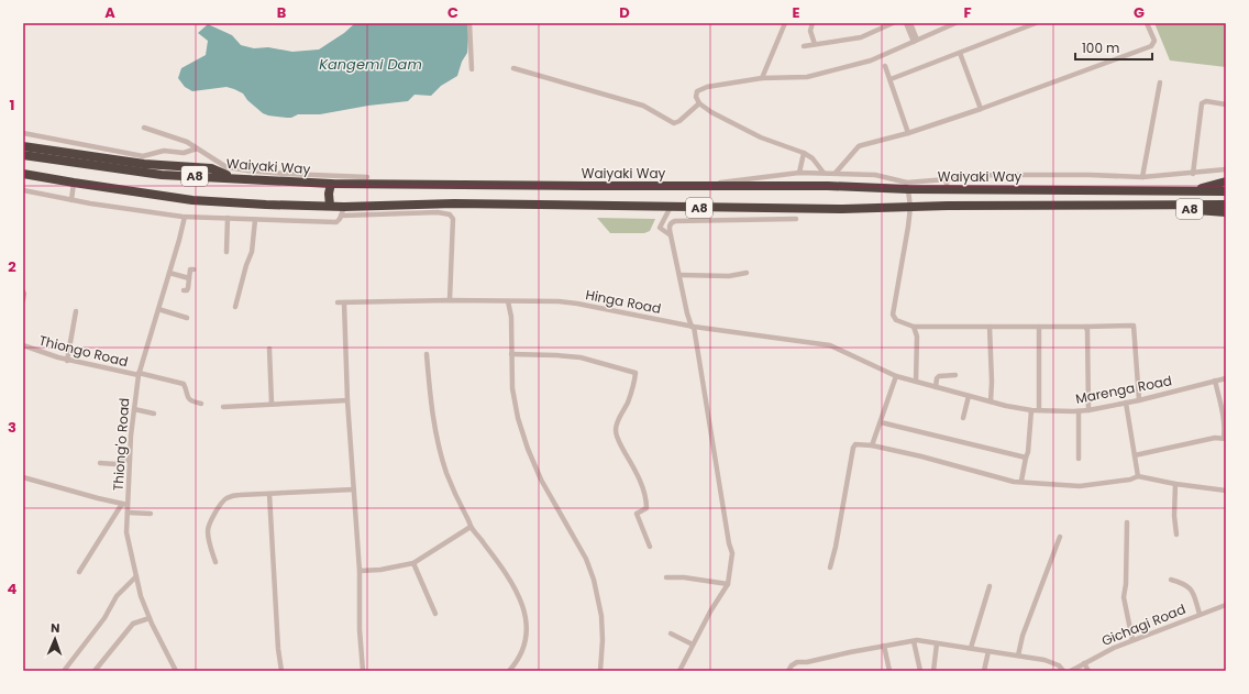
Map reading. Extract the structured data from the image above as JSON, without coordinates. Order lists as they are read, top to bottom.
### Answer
{
  "streets": {
    "highway": ["Waiyaki Way", "A8"],
    "street": [
      "Hinga Road",
      "Thiongo Road",
      "Marenga Road",
      "Thiong'o Road",
      "Gichagi Road"
    ]
  },
  "crossings": [
    ["Hinga Road", "Marenga Road"],
    ["Thiongo Road", "Thiong'o Road"]
  ],
  "water": ["Kangemi Dam"],
  "scale_bar": "100 m",
  "north": "top",
  "grid": {
    "columns": [
      "A",
      "B",
      "C",
      "D",
      "E",
      "F",
      "G"
    ],
    "rows": [
      "1",
      "2",
      "3",
      "4"
    ]
  }
}
